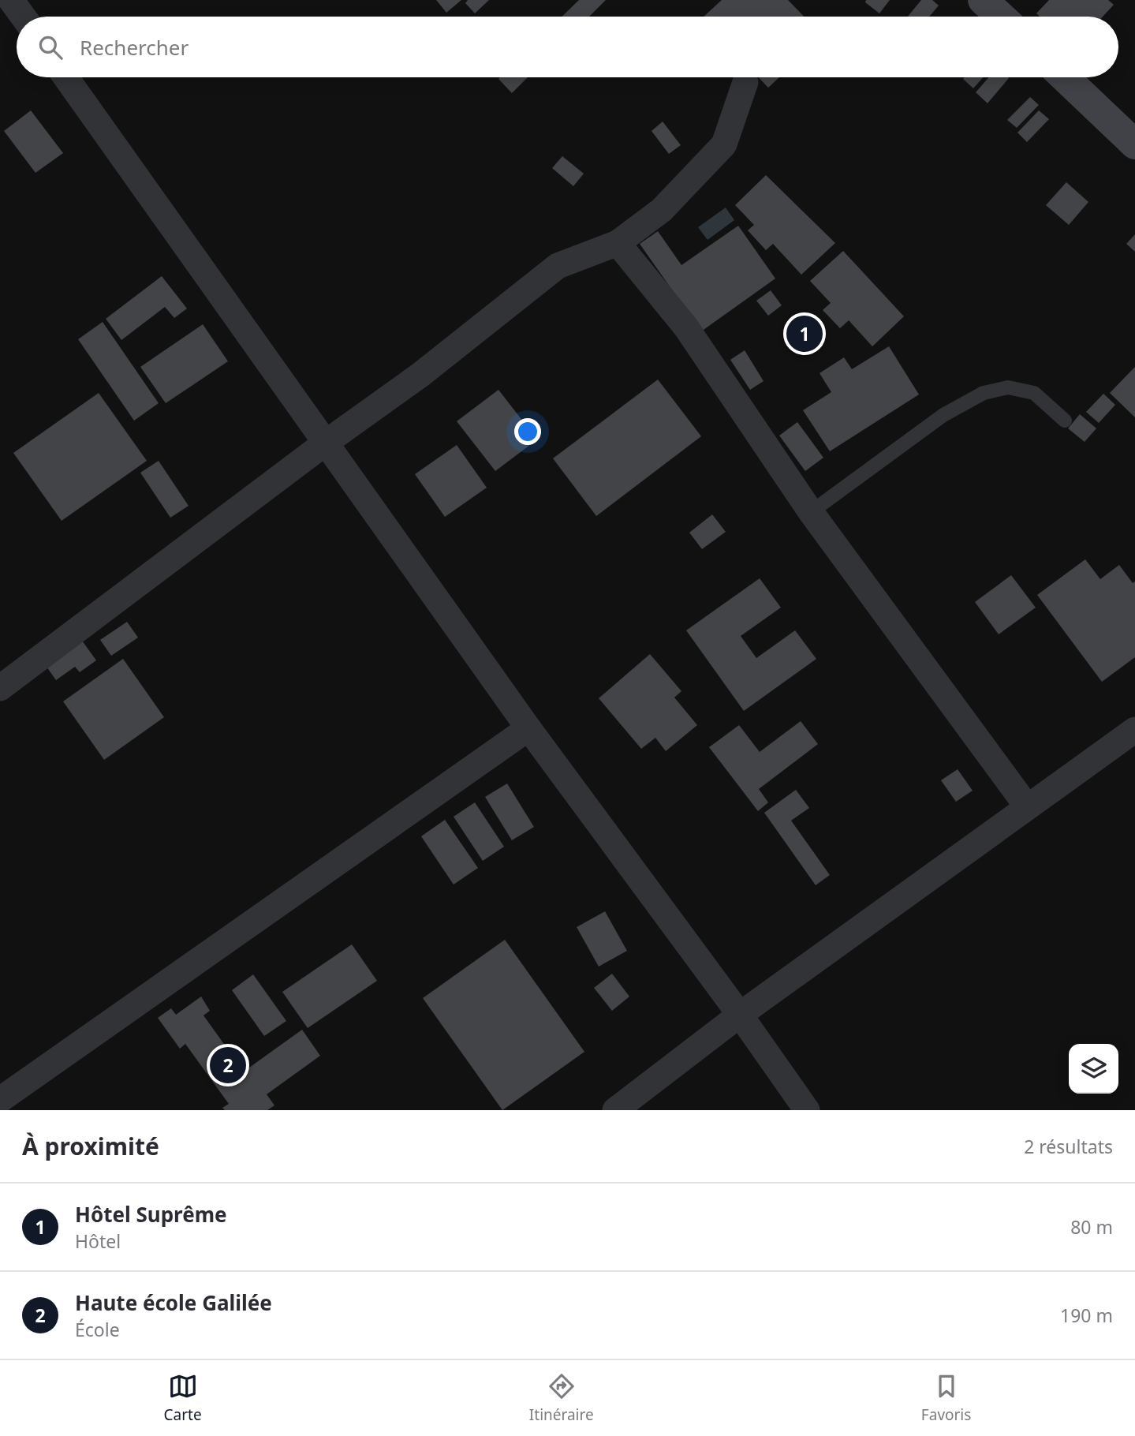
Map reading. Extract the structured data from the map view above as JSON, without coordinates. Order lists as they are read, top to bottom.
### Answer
{
  "page": {
    "search": "Rechercher",
    "pins": ["1", "2"],
    "heading": ["À proximité", "2 résultats"],
    "list": [
      {
        "mark": "1",
        "name": "Hôtel Suprême",
        "note": "Hôtel",
        "value": "80 m"
      },
      {
        "mark": "2",
        "name": "Haute école Galilée",
        "note": "École",
        "value": "190 m"
      }
    ],
    "nav": ["Carte", "Itinéraire", "Favoris"]
  }
}
